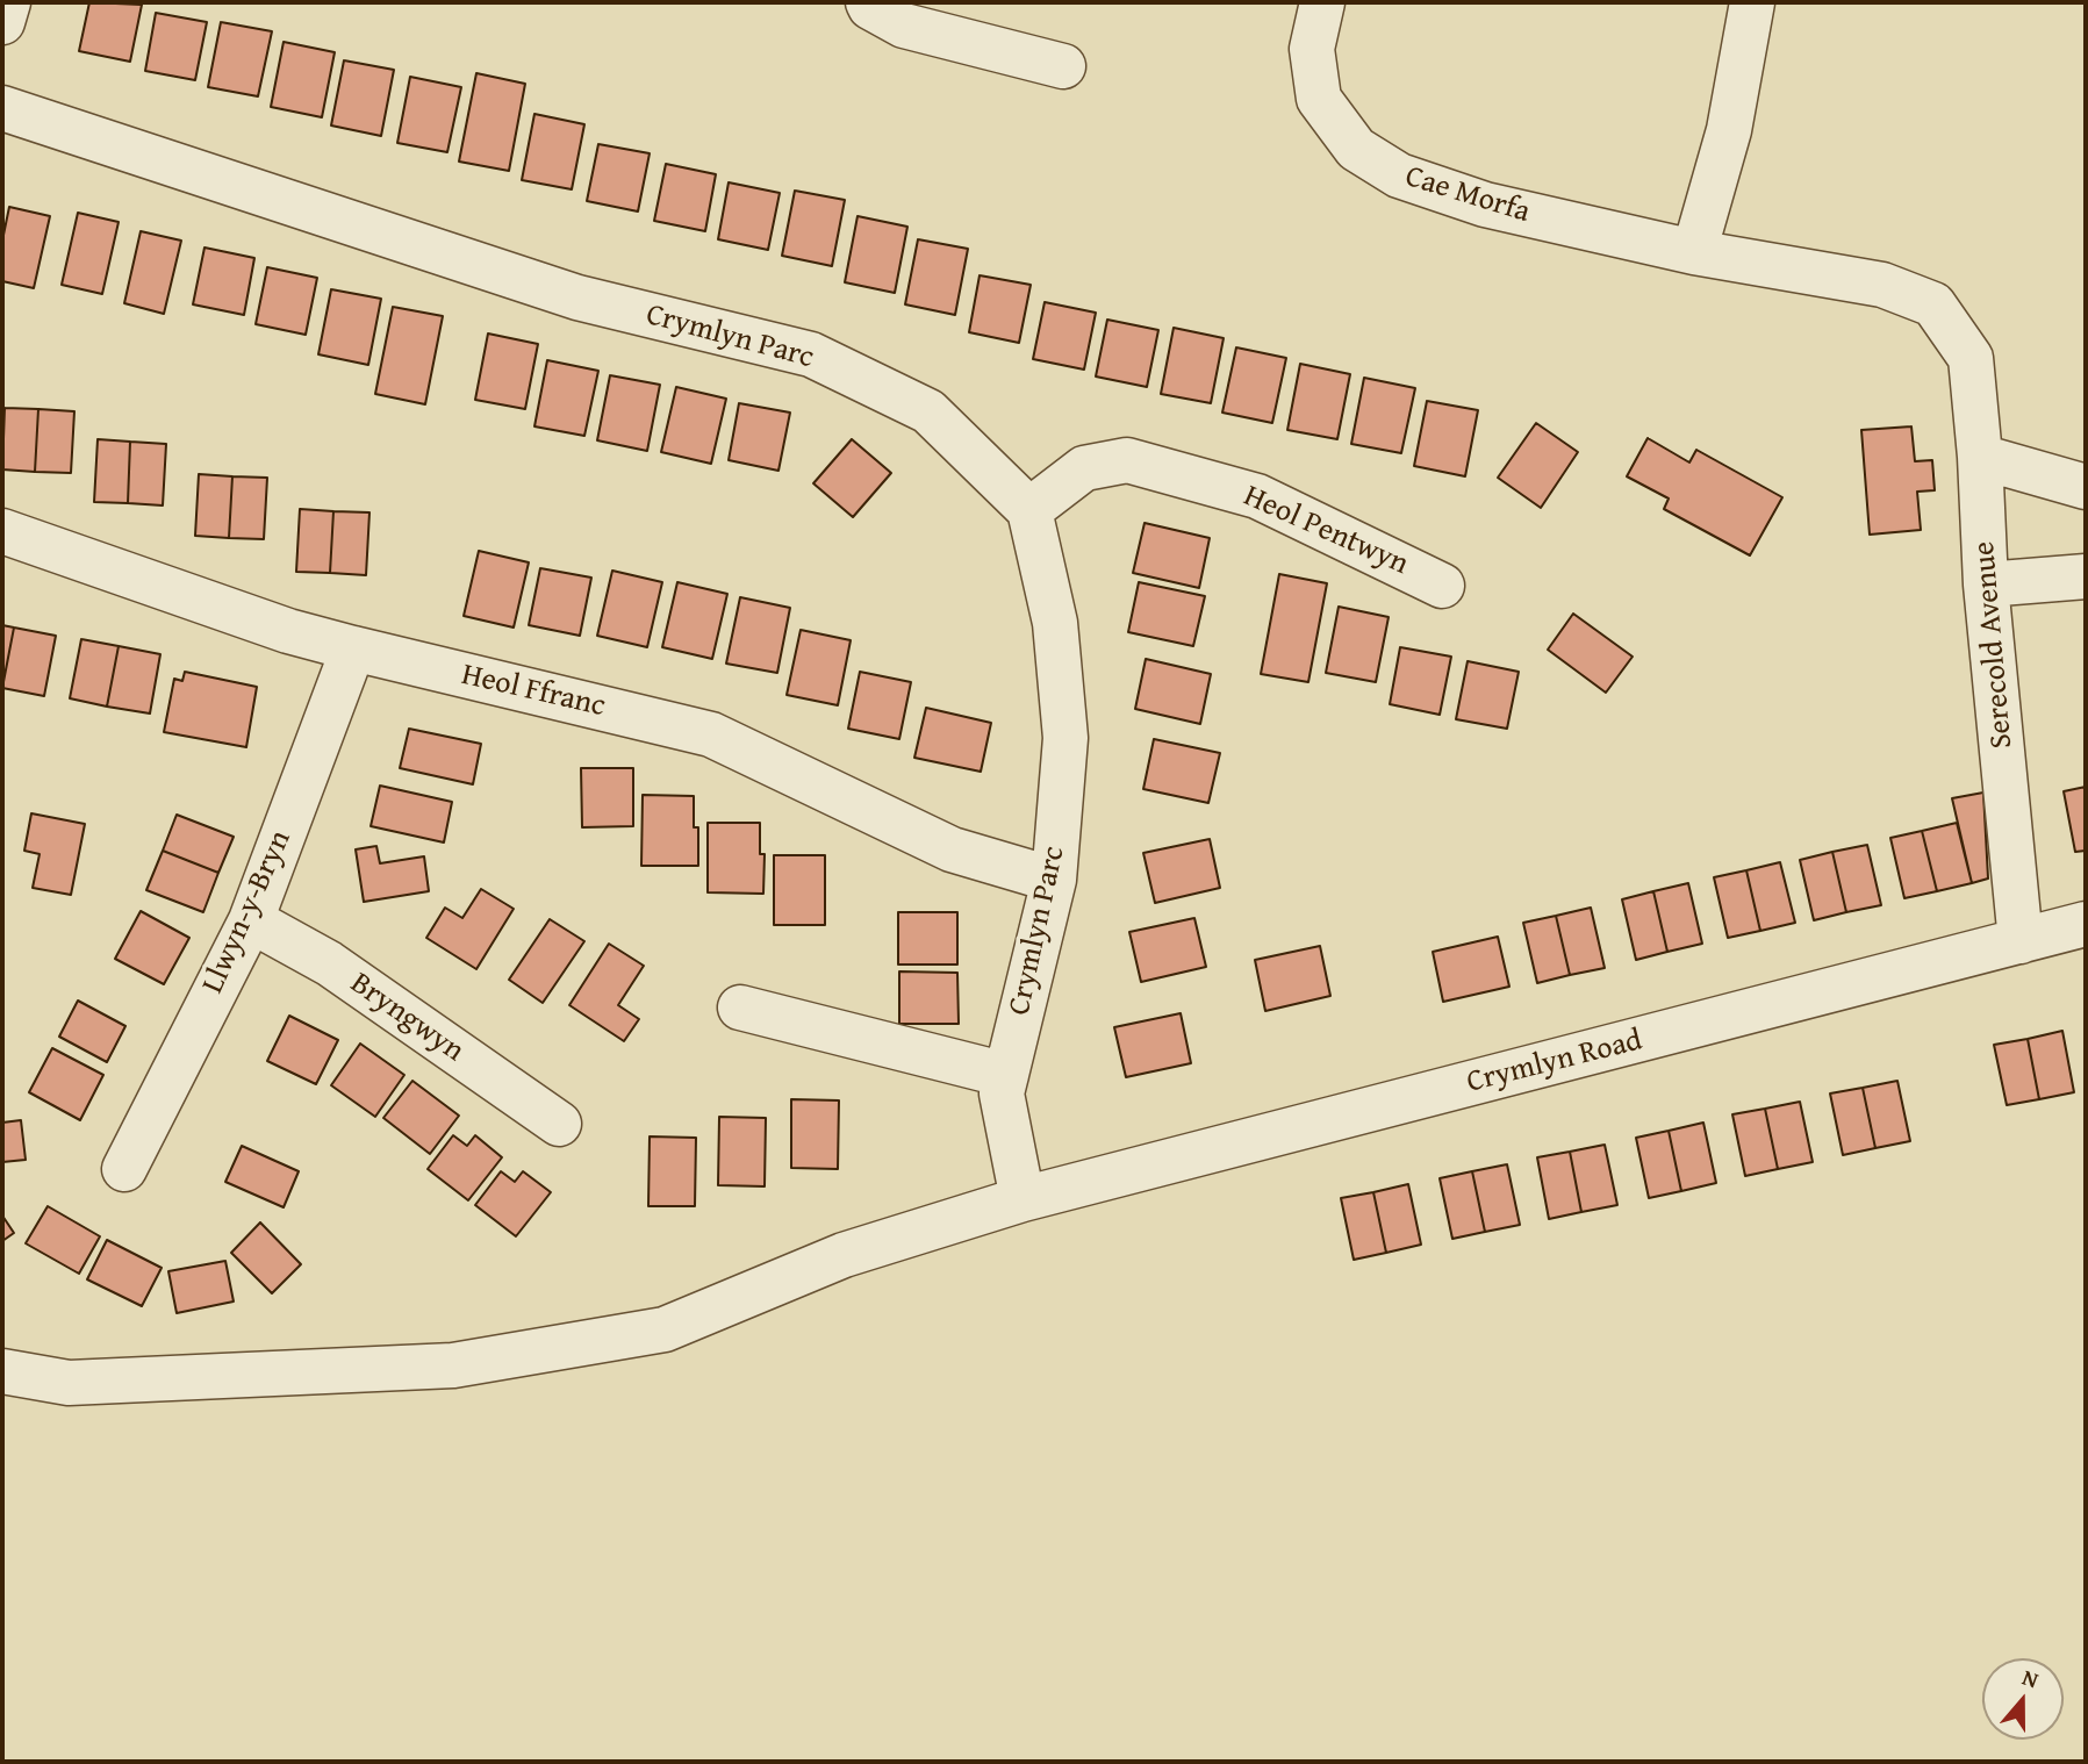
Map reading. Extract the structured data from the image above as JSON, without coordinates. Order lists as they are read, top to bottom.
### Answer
{
  "streets": {
    "street": [
      "Cae Morfa",
      "Crymlyn Parc",
      "Heol Pentwyn",
      "Serecold Avenue",
      "Heol Ffranc",
      "Llwyn-y-Bryn",
      "Bryngwyn",
      "Crymlyn Road"
    ]
  },
  "crossings": [
    ["Cae Morfa", "Serecold Avenue"],
    ["Crymlyn Parc", "Heol Pentwyn"],
    ["Crymlyn Parc", "Heol Ffranc"],
    ["Crymlyn Parc", "Crymlyn Road"],
    ["Serecold Avenue", "Crymlyn Road"],
    ["Heol Ffranc", "Llwyn-y-Bryn"],
    ["Llwyn-y-Bryn", "Bryngwyn"]
  ],
  "north": "top"
}
